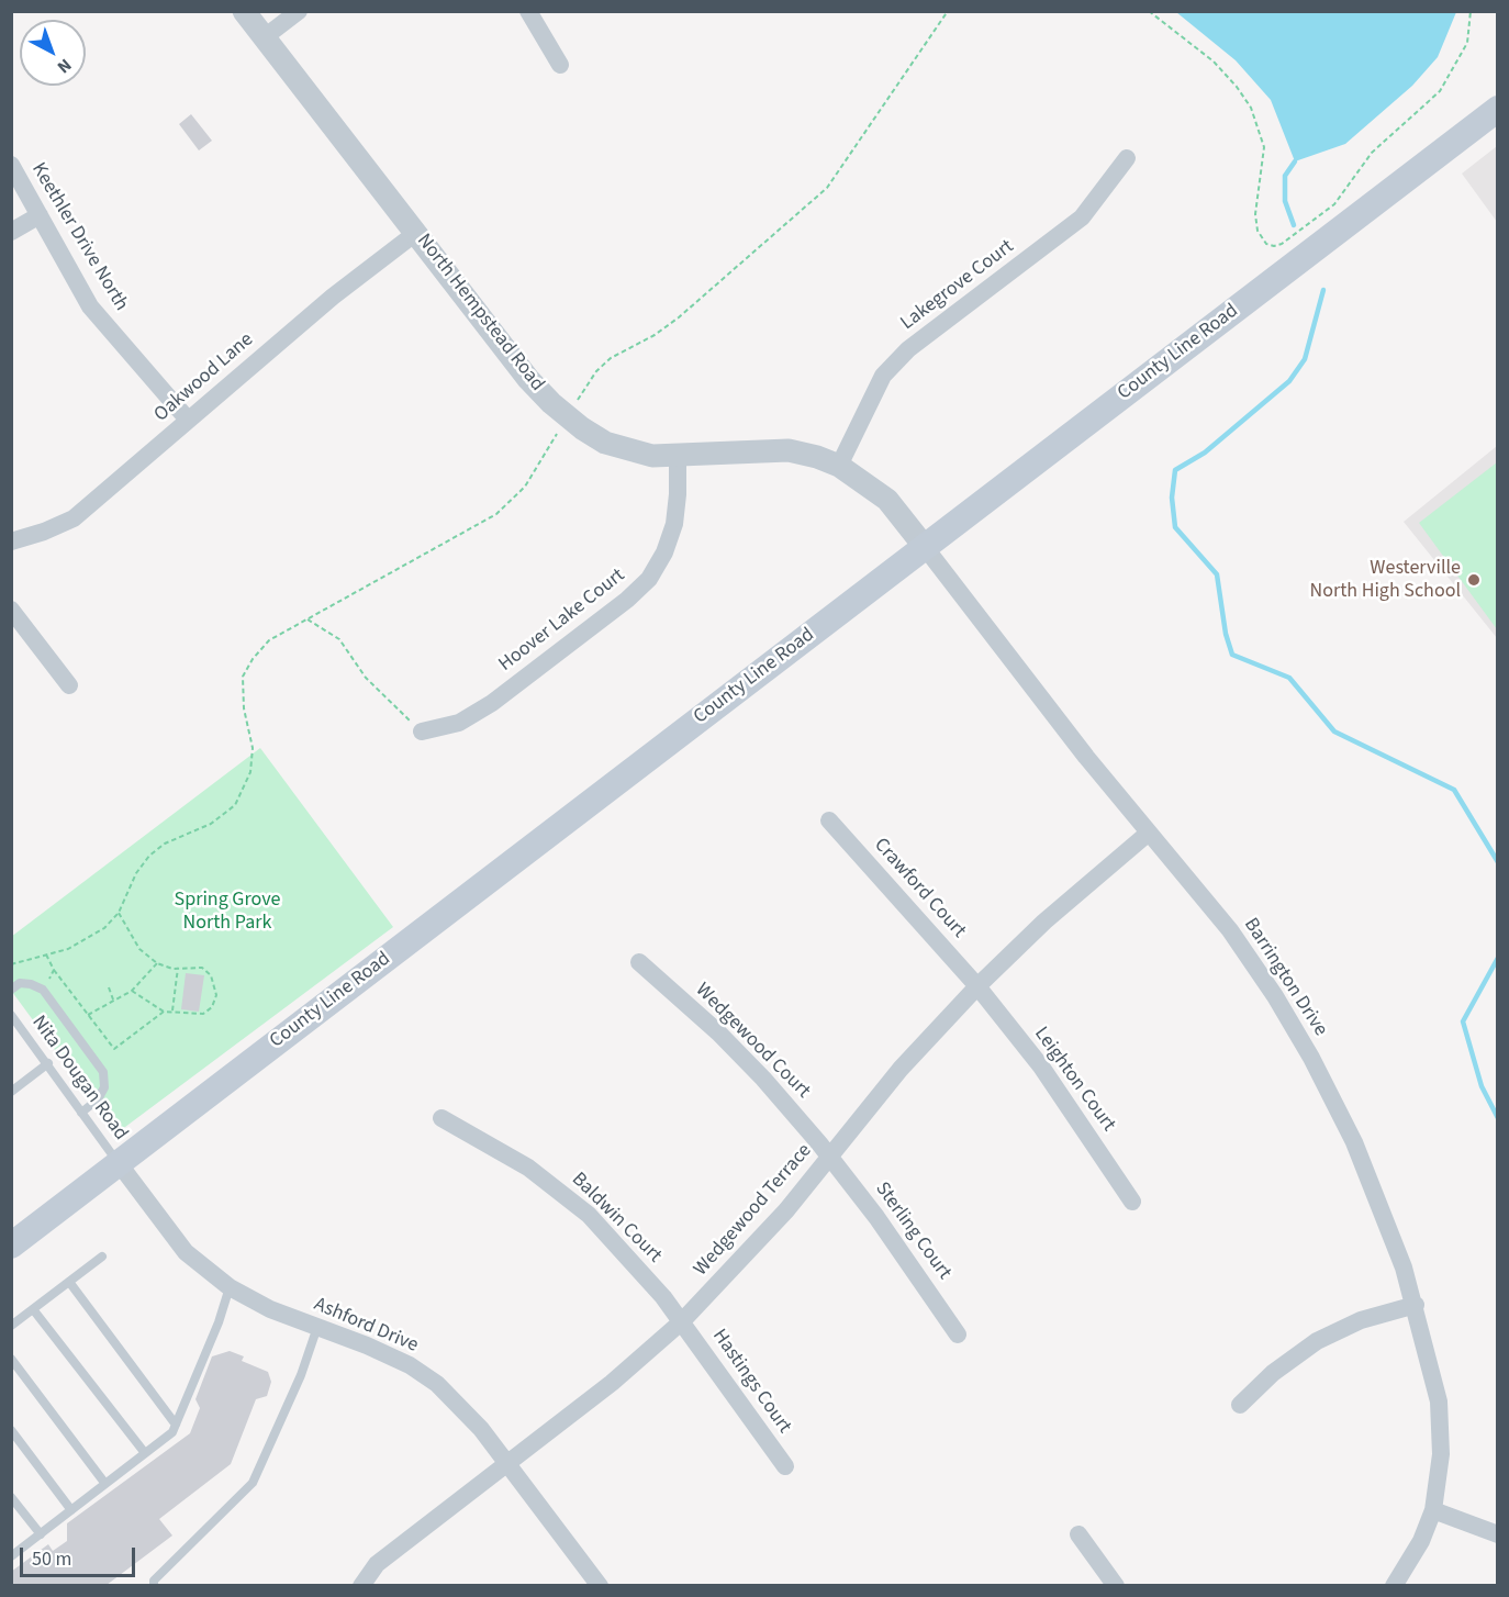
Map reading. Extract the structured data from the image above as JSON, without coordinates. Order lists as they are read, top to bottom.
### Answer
{
  "streets": {
    "main road": ["County Line Road"],
    "street": [
      "Keethler Drive North",
      "Lakegrove Court",
      "North Hempstead Road",
      "Oakwood Lane",
      "Hoover Lake Court",
      "Crawford Court",
      "Barrington Drive",
      "Wedgewood Court",
      "Leighton Court",
      "Wedgewood Terrace",
      "Baldwin Court",
      "Sterling Court",
      "Ashford Drive",
      "Hastings Court"
    ],
    "lane": ["Nita Dougan Road"]
  },
  "crossings": [
    ["Keethler Drive North", "Oakwood Lane"],
    ["Lakegrove Court", "North Hempstead Road"],
    ["North Hempstead Road", "County Line Road"],
    ["North Hempstead Road", "Oakwood Lane"],
    ["North Hempstead Road", "Hoover Lake Court"],
    ["North Hempstead Road", "Barrington Drive"],
    ["County Line Road", "Barrington Drive"],
    ["County Line Road", "Nita Dougan Road"],
    ["County Line Road", "Ashford Drive"],
    ["Crawford Court", "Leighton Court"],
    ["Crawford Court", "Wedgewood Terrace"],
    ["Barrington Drive", "Wedgewood Terrace"],
    ["Wedgewood Court", "Wedgewood Terrace"],
    ["Wedgewood Court", "Sterling Court"],
    ["Nita Dougan Road", "Ashford Drive"],
    ["Leighton Court", "Wedgewood Terrace"],
    ["Wedgewood Terrace", "Baldwin Court"],
    ["Wedgewood Terrace", "Sterling Court"],
    ["Wedgewood Terrace", "Ashford Drive"],
    ["Wedgewood Terrace", "Hastings Court"],
    ["Baldwin Court", "Hastings Court"]
  ],
  "parks": ["Spring Grove North Park"],
  "places": ["Westerville North High School"],
  "scale_bar": "50 m",
  "north": "bottom right"
}
